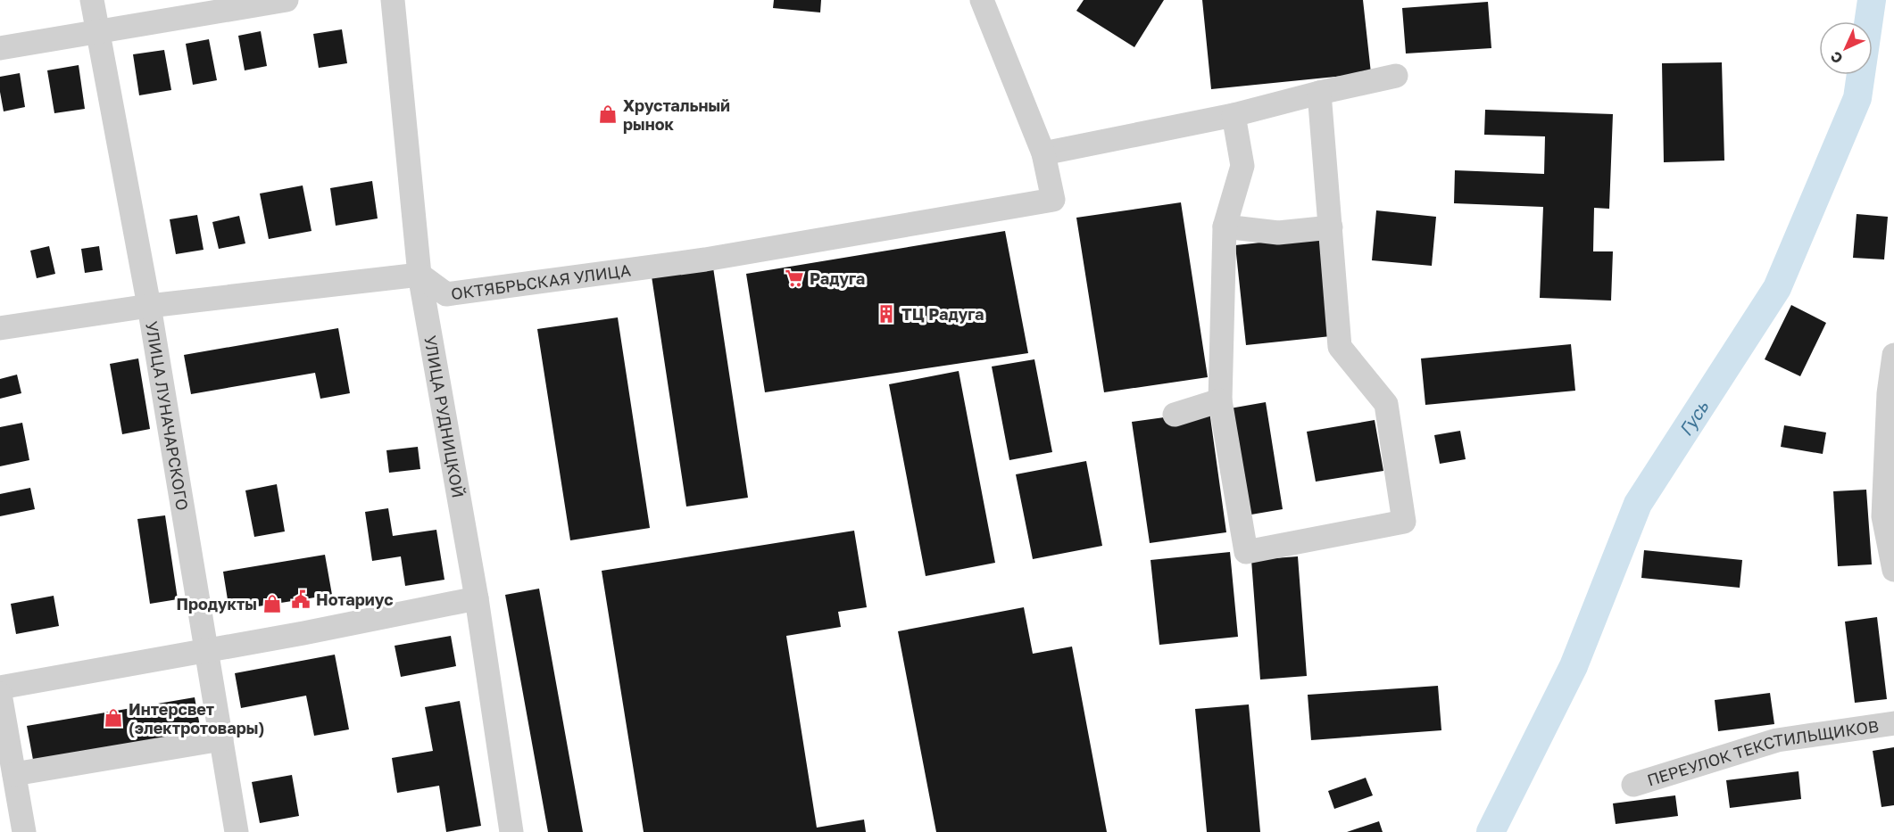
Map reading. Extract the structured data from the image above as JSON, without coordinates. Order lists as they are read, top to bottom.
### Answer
{
  "streets": {
    "street": [
      "ОКТЯБРЬСКАЯ УЛИЦА",
      "УЛИЦА ЛУНАЧАРСКОГО",
      "УЛИЦА РУДНИЦКОЙ",
      "ПЕРЕУЛОК ТЕКСТИЛЬЩИКОВ"
    ]
  },
  "crossings": [
    ["ОКТЯБРЬСКАЯ УЛИЦА", "УЛИЦА РУДНИЦКОЙ"]
  ],
  "water": ["Гусь"],
  "places": {
    "shop": ["Хрустальный рынок", "Продукты", "Интерсвет (электротовары)"],
    "supermarket": ["Радуга"],
    "building": ["ТЦ Радуга"],
    "public building": ["Нотариус"]
  },
  "north": "bottom left"
}
